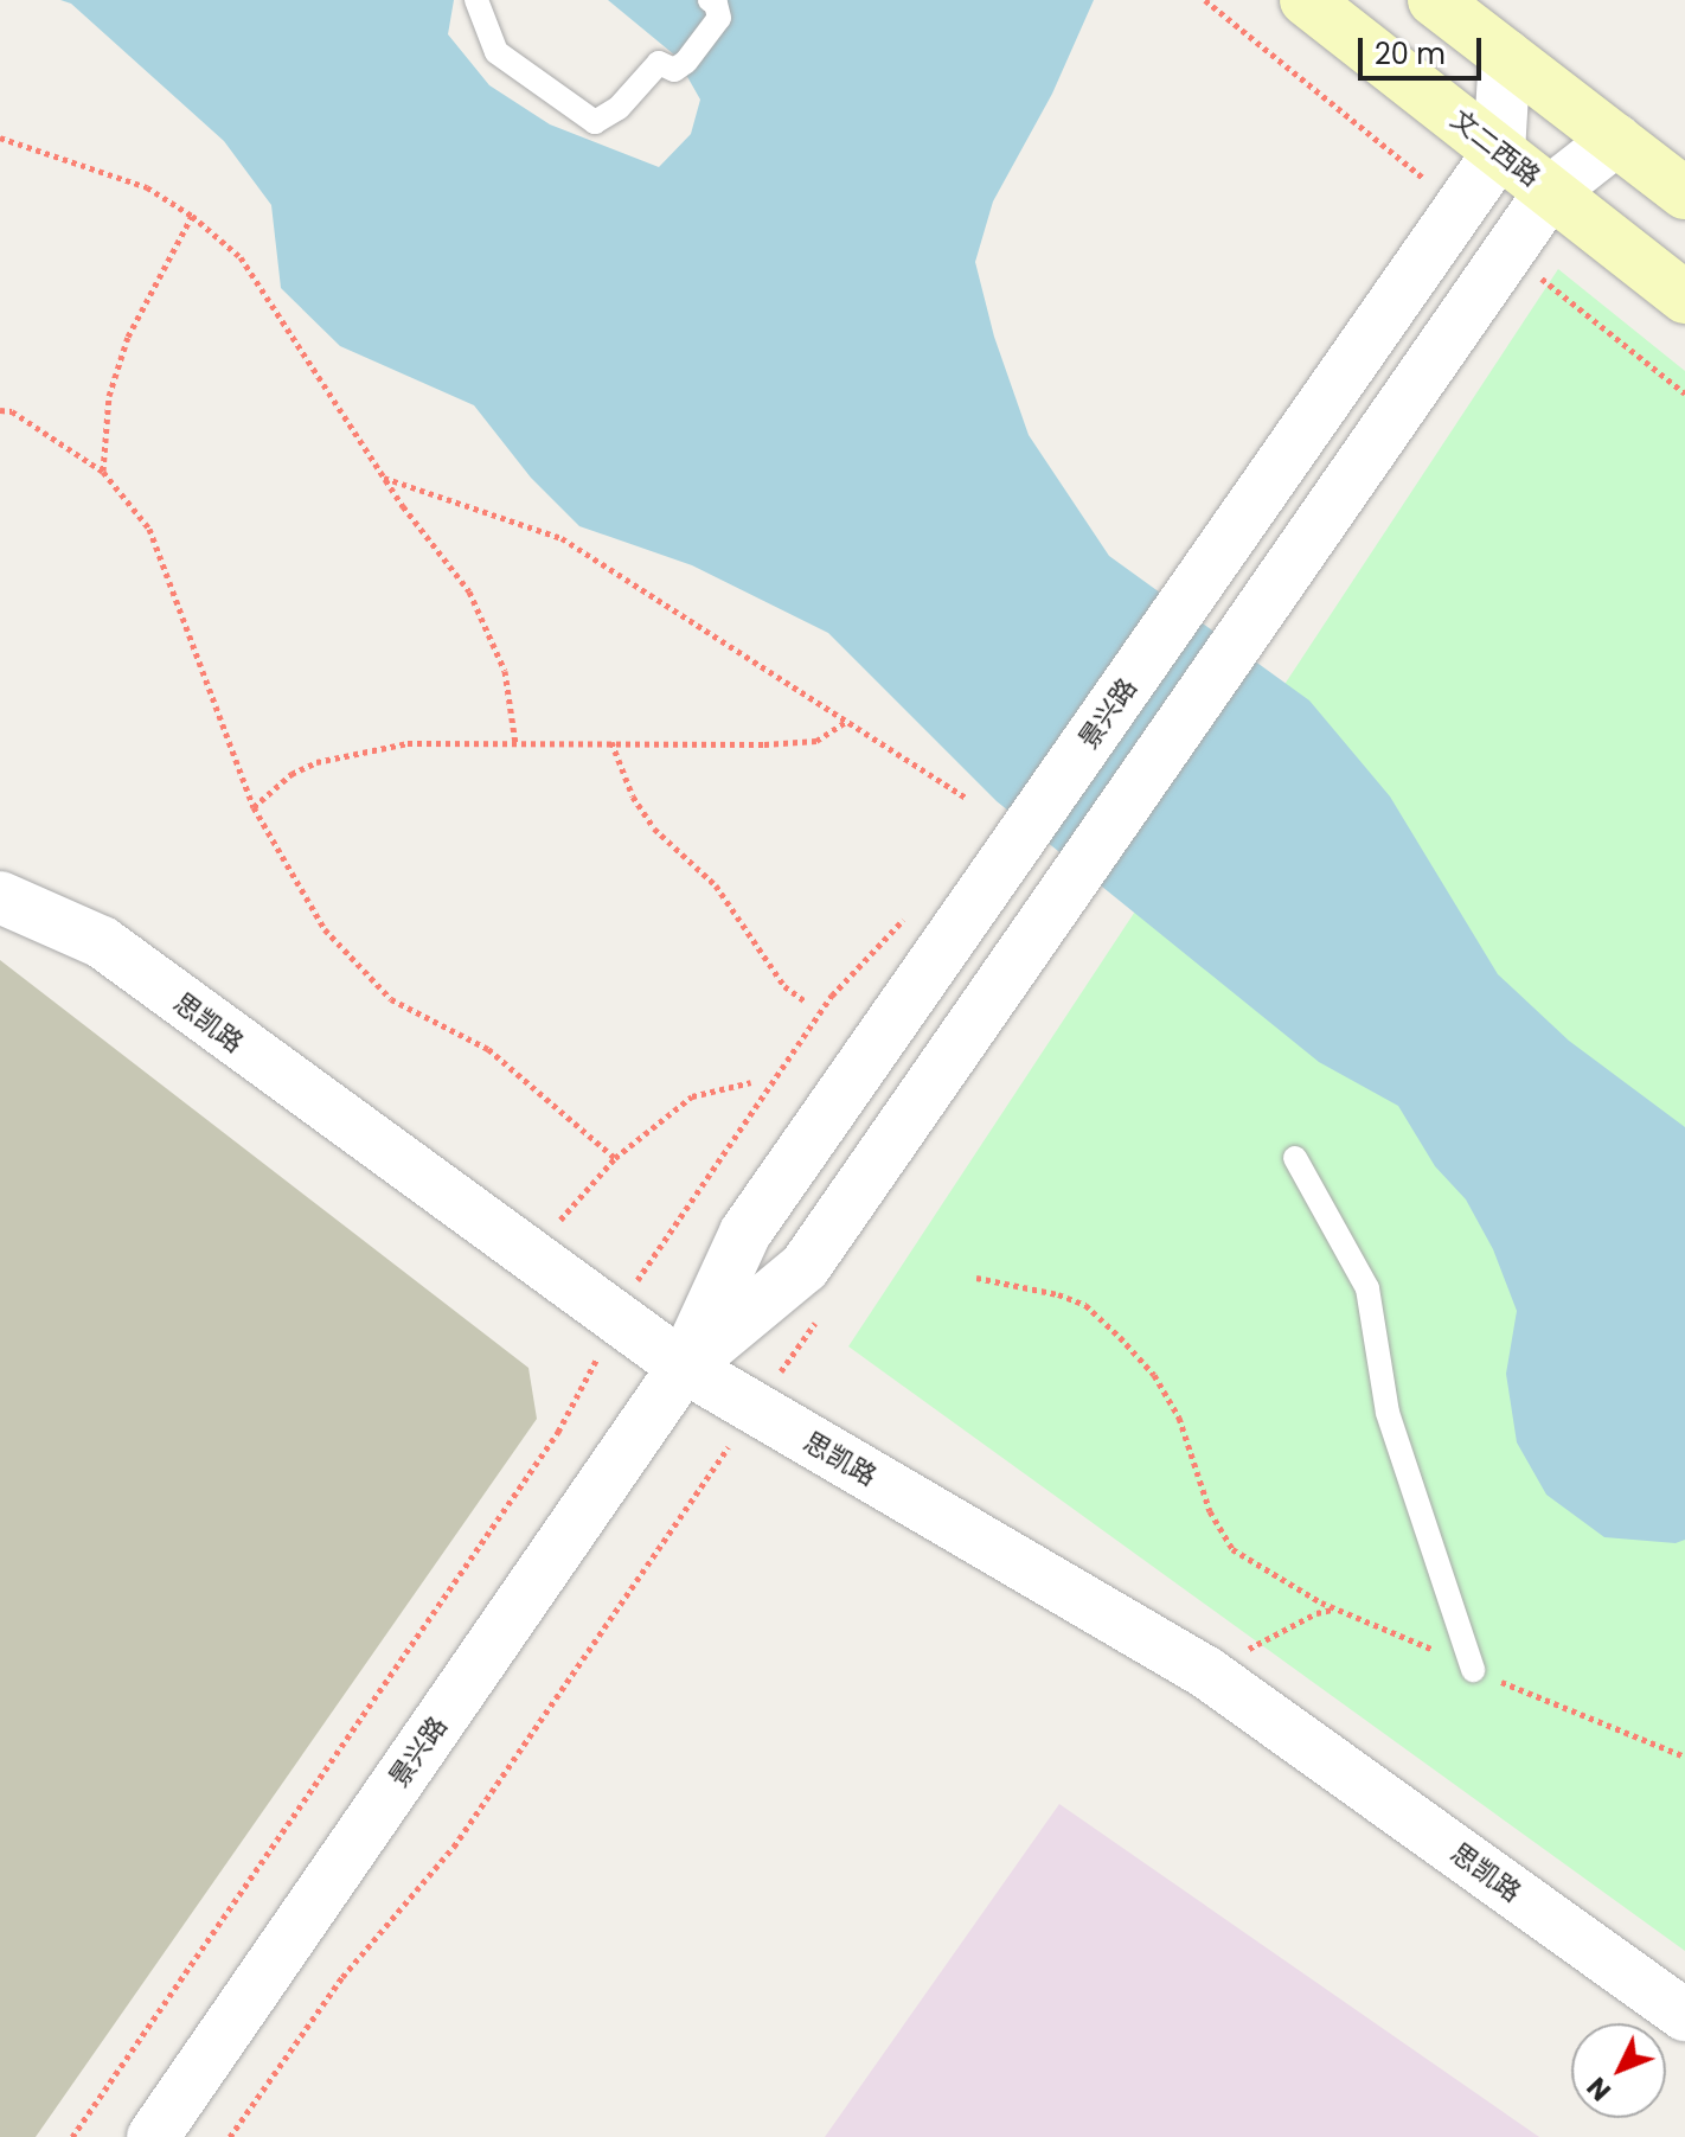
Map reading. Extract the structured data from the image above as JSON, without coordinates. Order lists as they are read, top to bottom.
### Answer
{
  "streets": {
    "main road": ["文二西路"],
    "street": ["景兴路", "思凯路"]
  },
  "crossings": [
    ["文二西路", "景兴路"],
    ["景兴路", "思凯路"]
  ],
  "scale_bar": "20 m",
  "north": "bottom left"
}
